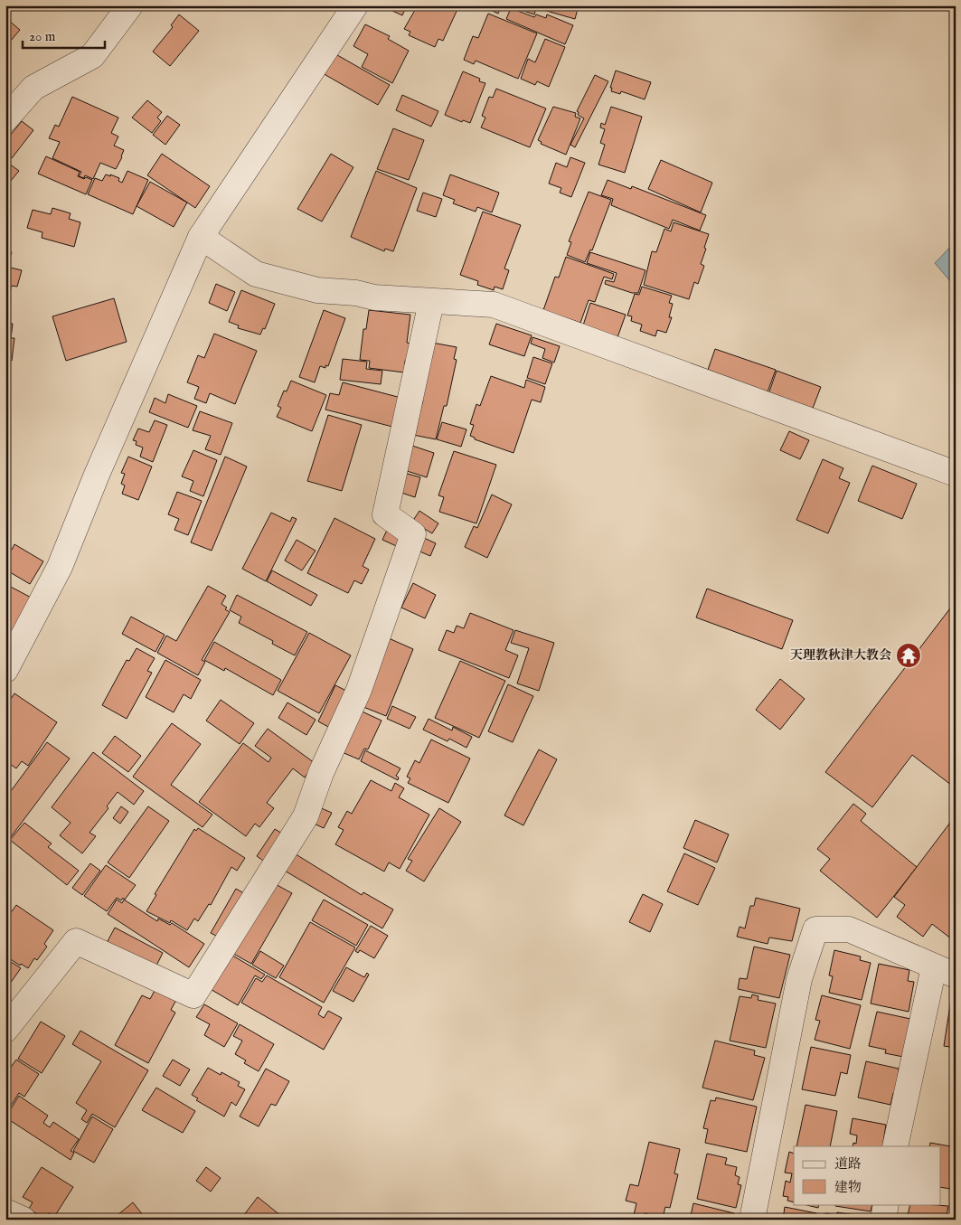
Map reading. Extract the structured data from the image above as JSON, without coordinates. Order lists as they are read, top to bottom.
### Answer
{
  "places": {
    "temple": ["天理教秋津大教会"]
  },
  "legend": ["道路", "建物"],
  "scale_bar": "20 m"
}
